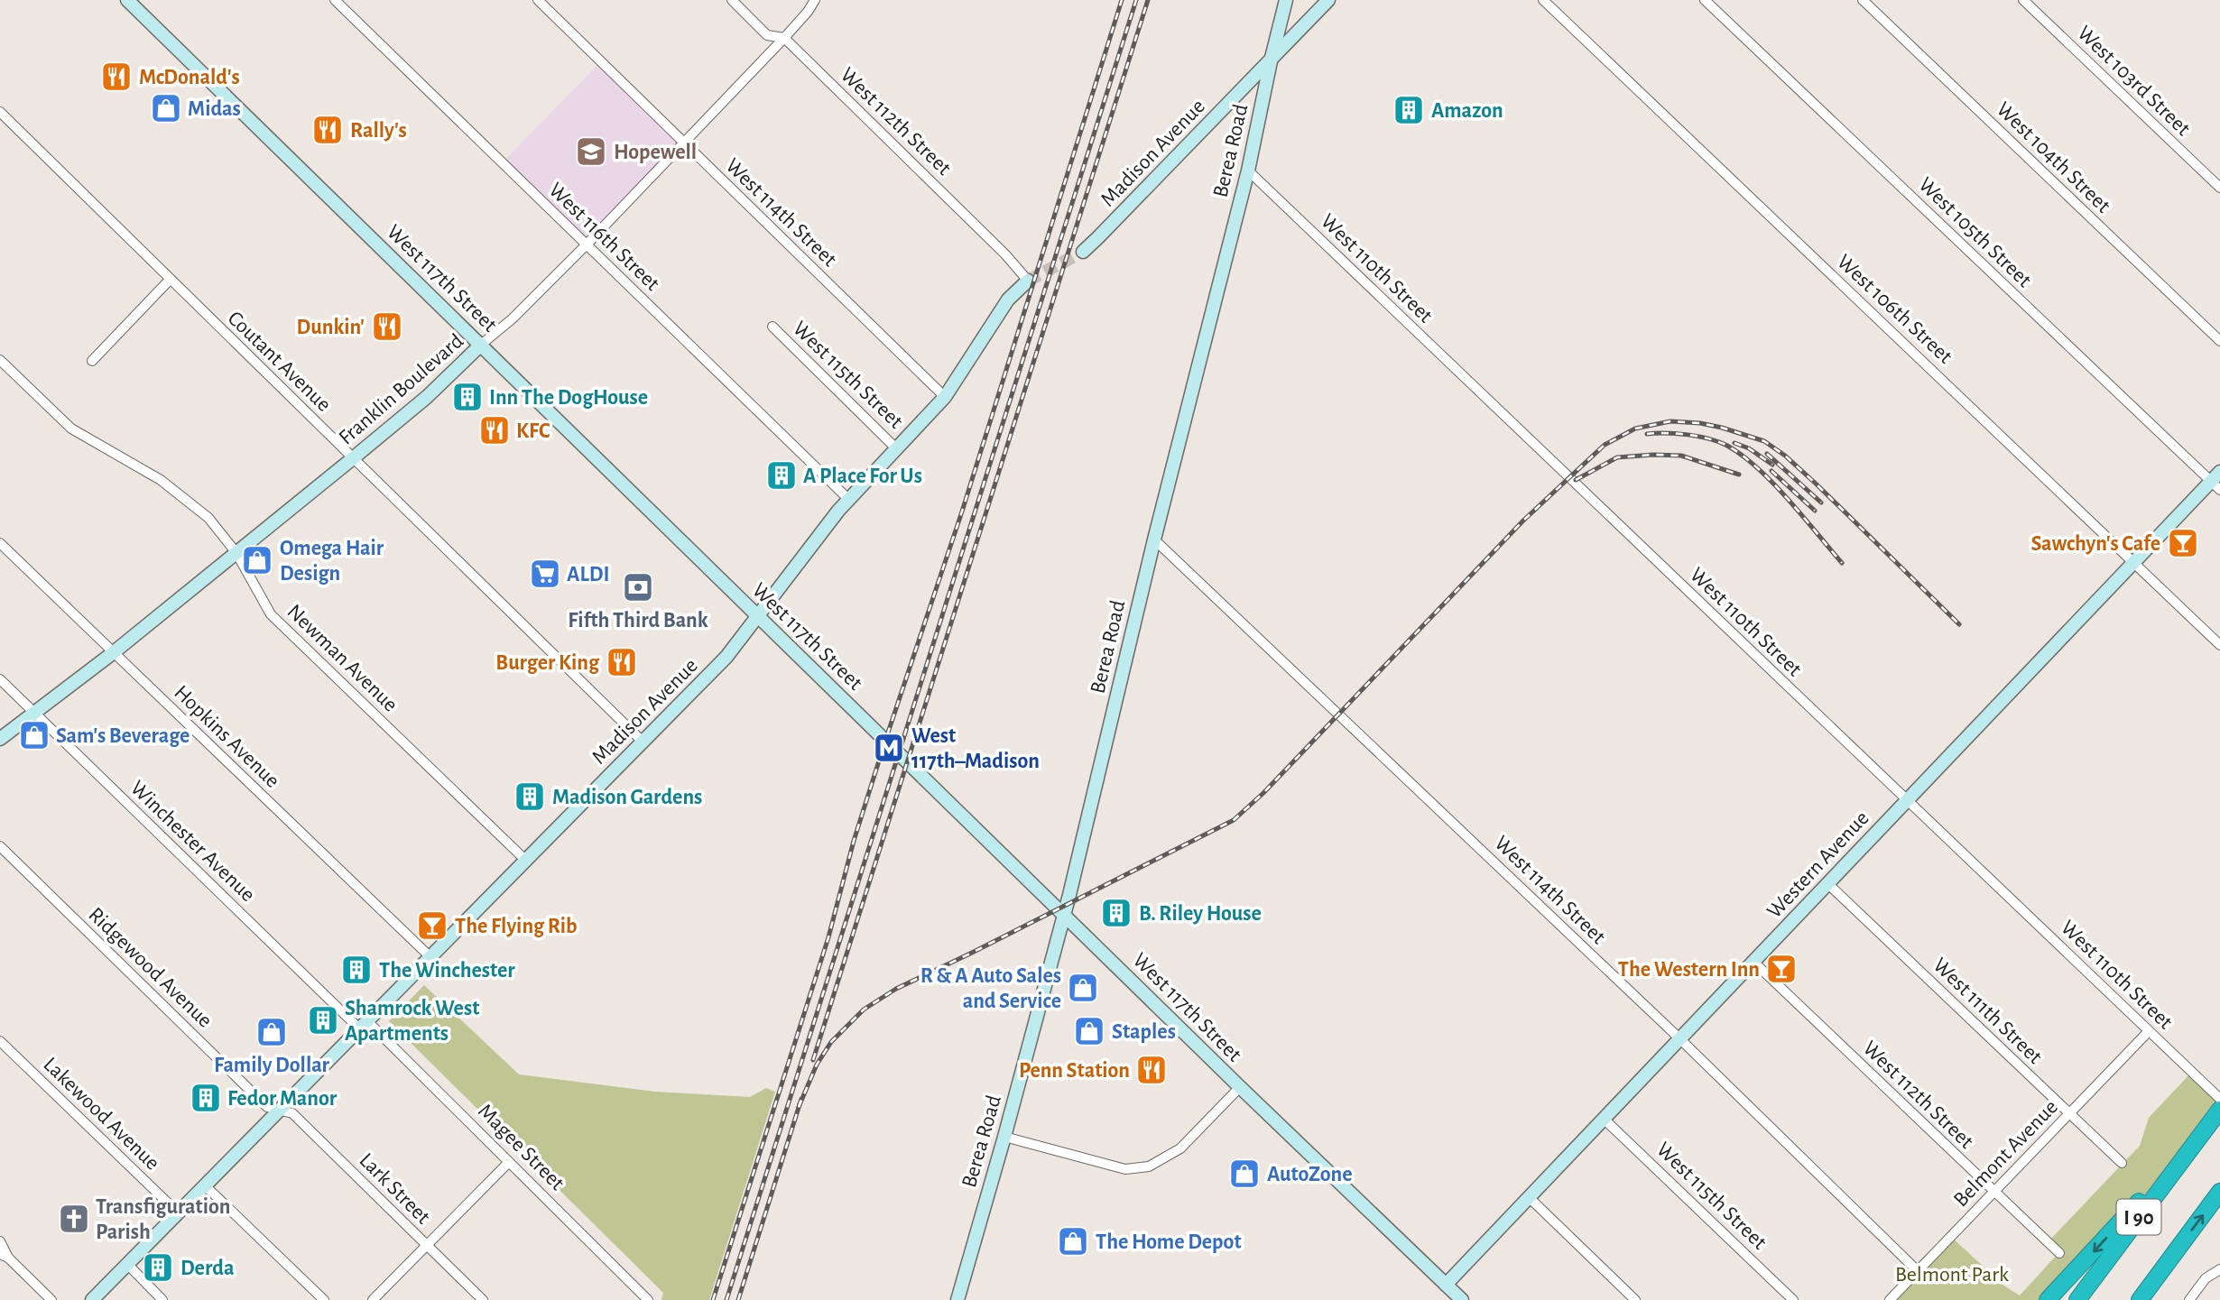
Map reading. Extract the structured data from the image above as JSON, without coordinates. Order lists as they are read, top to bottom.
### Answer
{
  "streets": {
    "highway": ["I 90"],
    "main road": [
      "Berea Road",
      "Madison Avenue",
      "West 117th Street",
      "Franklin Boulevard",
      "Western Avenue"
    ],
    "street": [
      "West 103rd Street",
      "West 112th Street",
      "West 104th Street",
      "West 114th Street",
      "West 105th Street",
      "West 116th Street",
      "West 110th Street",
      "West 106th Street",
      "Coutant Avenue",
      "West 115th Street",
      "Newman Avenue",
      "Hopkins Avenue",
      "Winchester Avenue",
      "Ridgewood Avenue",
      "West 111th Street",
      "Lakewood Avenue",
      "Magee Street",
      "Belmont Avenue",
      "Lark Street"
    ]
  },
  "crossings": [
    ["West 112th Street", "Madison Avenue"],
    ["West 112th Street", "Franklin Boulevard"],
    ["West 112th Street", "Western Avenue"],
    ["West 112th Street", "Belmont Avenue"],
    ["Berea Road", "Madison Avenue"],
    ["Berea Road", "West 114th Street"],
    ["Berea Road", "West 110th Street"],
    ["Berea Road", "West 117th Street"],
    ["Madison Avenue", "West 114th Street"],
    ["Madison Avenue", "West 116th Street"],
    ["Madison Avenue", "West 117th Street"],
    ["Madison Avenue", "Coutant Avenue"],
    ["Madison Avenue", "West 115th Street"],
    ["Madison Avenue", "Newman Avenue"],
    ["Madison Avenue", "Hopkins Avenue"],
    ["Madison Avenue", "Winchester Avenue"],
    ["Madison Avenue", "Ridgewood Avenue"],
    ["Madison Avenue", "Lakewood Avenue"],
    ["Madison Avenue", "Magee Street"],
    ["Madison Avenue", "Lark Street"],
    ["West 114th Street", "Franklin Boulevard"],
    ["West 114th Street", "Western Avenue"],
    ["West 114th Street", "Belmont Avenue"],
    ["West 105th Street", "Western Avenue"],
    ["West 116th Street", "Franklin Boulevard"],
    ["West 110th Street", "Western Avenue"],
    ["West 110th Street", "Belmont Avenue"],
    ["West 117th Street", "Franklin Boulevard"],
    ["West 117th Street", "Western Avenue"],
    ["West 106th Street", "Western Avenue"],
    ["Coutant Avenue", "Franklin Boulevard"],
    ["West 115th Street", "Western Avenue"],
    ["Franklin Boulevard", "Newman Avenue"],
    ["Franklin Boulevard", "Hopkins Avenue"],
    ["Franklin Boulevard", "Winchester Avenue"],
    ["Winchester Avenue", "Magee Street"],
    ["Western Avenue", "West 111th Street"],
    ["Ridgewood Avenue", "Lark Street"],
    ["West 111th Street", "Belmont Avenue"]
  ],
  "parks": ["Belmont Park"],
  "places": {
    "restaurant": [
      "McDonald's",
      "Rally's",
      "Dunkin'",
      "KFC",
      "Burger King",
      "Penn Station"
    ],
    "shop": [
      "Midas",
      "Omega Hair Design",
      "Sam's Beverage",
      "R & A Auto Sales and Service",
      "Staples",
      "Family Dollar",
      "AutoZone",
      "The Home Depot"
    ],
    "building": [
      "Amazon",
      "Inn The DogHouse",
      "A Place For Us",
      "Madison Gardens",
      "B. Riley House",
      "The Winchester",
      "Shamrock West Apartments",
      "Fedor Manor",
      "Derda"
    ],
    "school or university": ["Hopewell"],
    "bar": ["Sawchyn's Cafe", "The Flying Rib", "The Western Inn"],
    "supermarket": ["ALDI"],
    "bank": ["Fifth Third Bank"],
    "metro station": ["West 117th–Madison"],
    "church": ["Transfiguration Parish"]
  }
}
